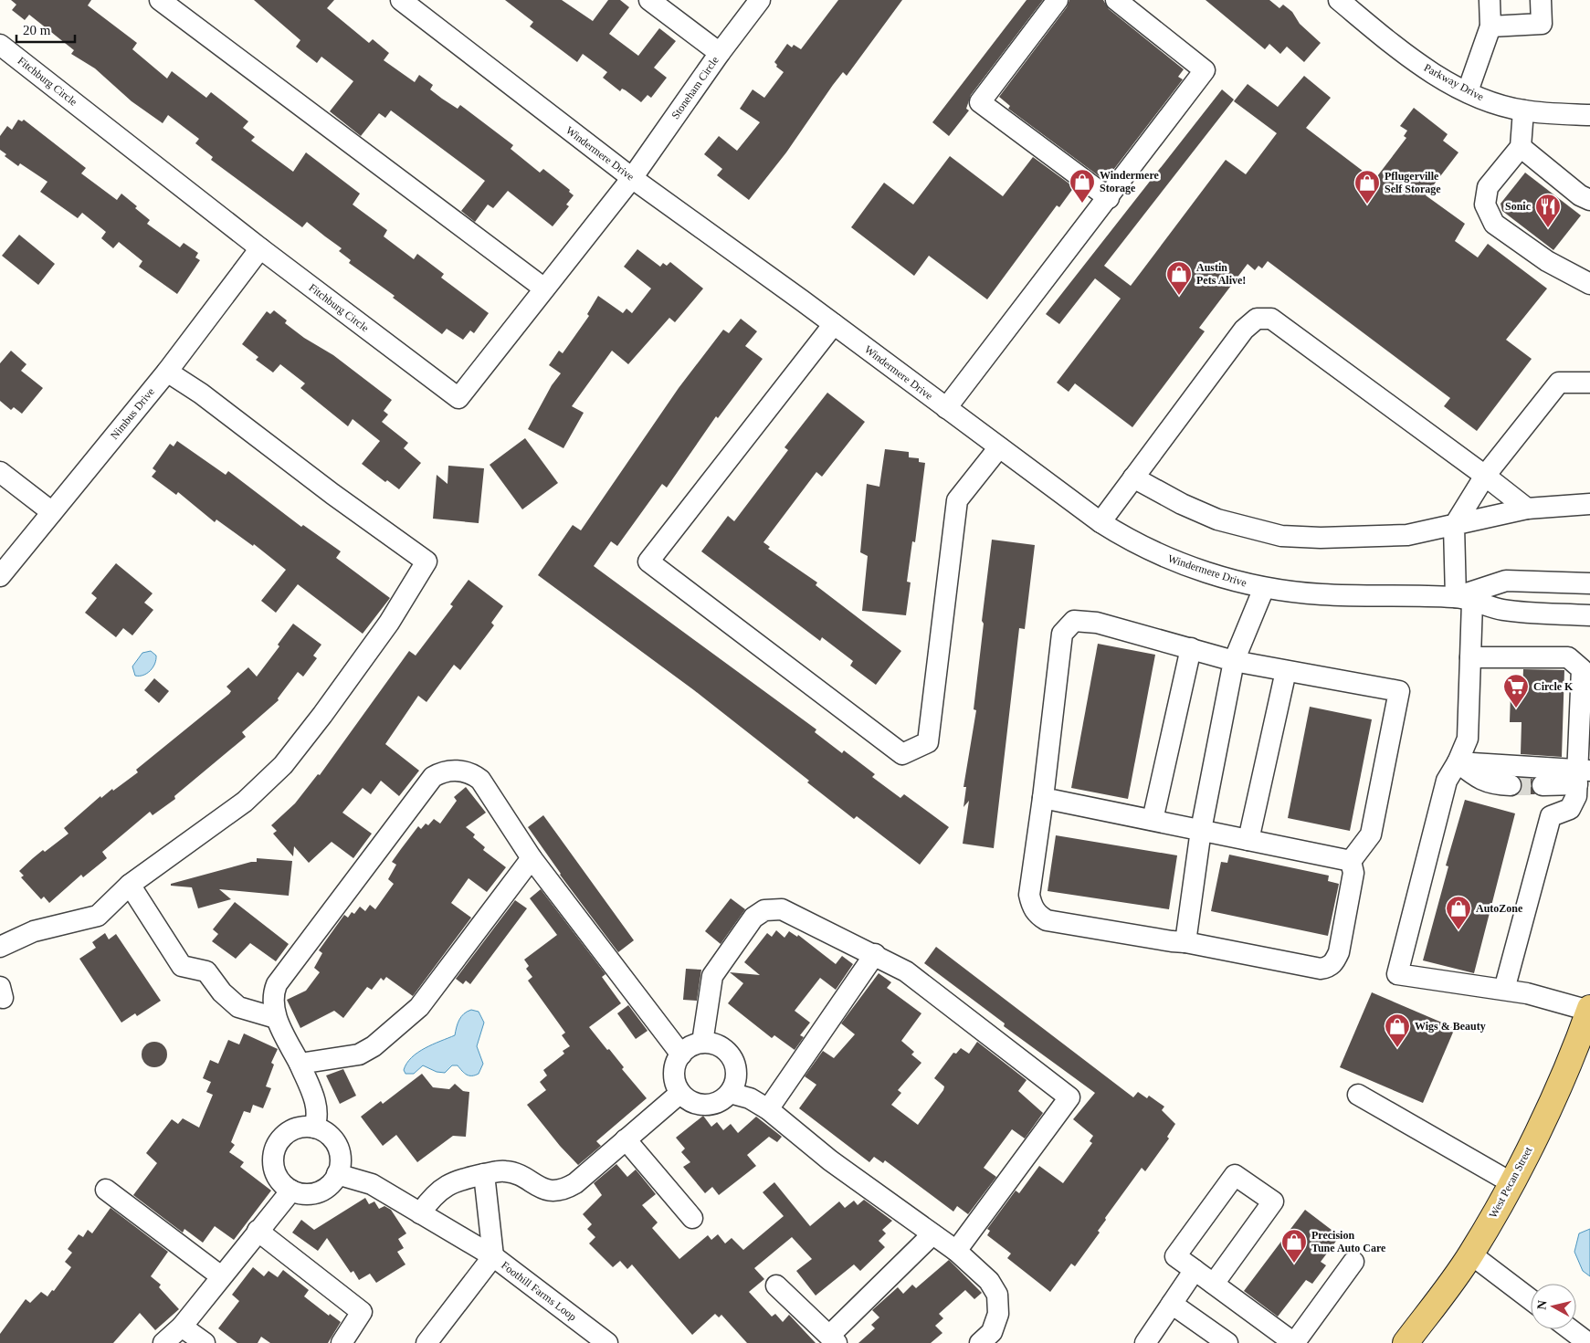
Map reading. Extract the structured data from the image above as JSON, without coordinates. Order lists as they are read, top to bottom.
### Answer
{
  "streets": {
    "main road": ["West Pecan Street"],
    "street": [
      "Fitchburg Circle",
      "Parkway Drive",
      "Stoneham Circle",
      "Windermere Drive",
      "Nimbus Drive",
      "Foothill Farms Loop"
    ]
  },
  "crossings": [
    ["Fitchburg Circle", "Stoneham Circle"],
    ["Fitchburg Circle", "Windermere Drive"],
    ["Fitchburg Circle", "Nimbus Drive"],
    ["Stoneham Circle", "Windermere Drive"]
  ],
  "places": {
    "shop": [
      "Windermere Storage",
      "Pflugerville Self Storage",
      "Austin Pets Alive!",
      "AutoZone",
      "Wigs & Beauty",
      "Precision Tune Auto Care"
    ],
    "restaurant": ["Sonic"],
    "supermarket": ["Circle K"]
  },
  "scale_bar": "20 m",
  "north": "left"
}
